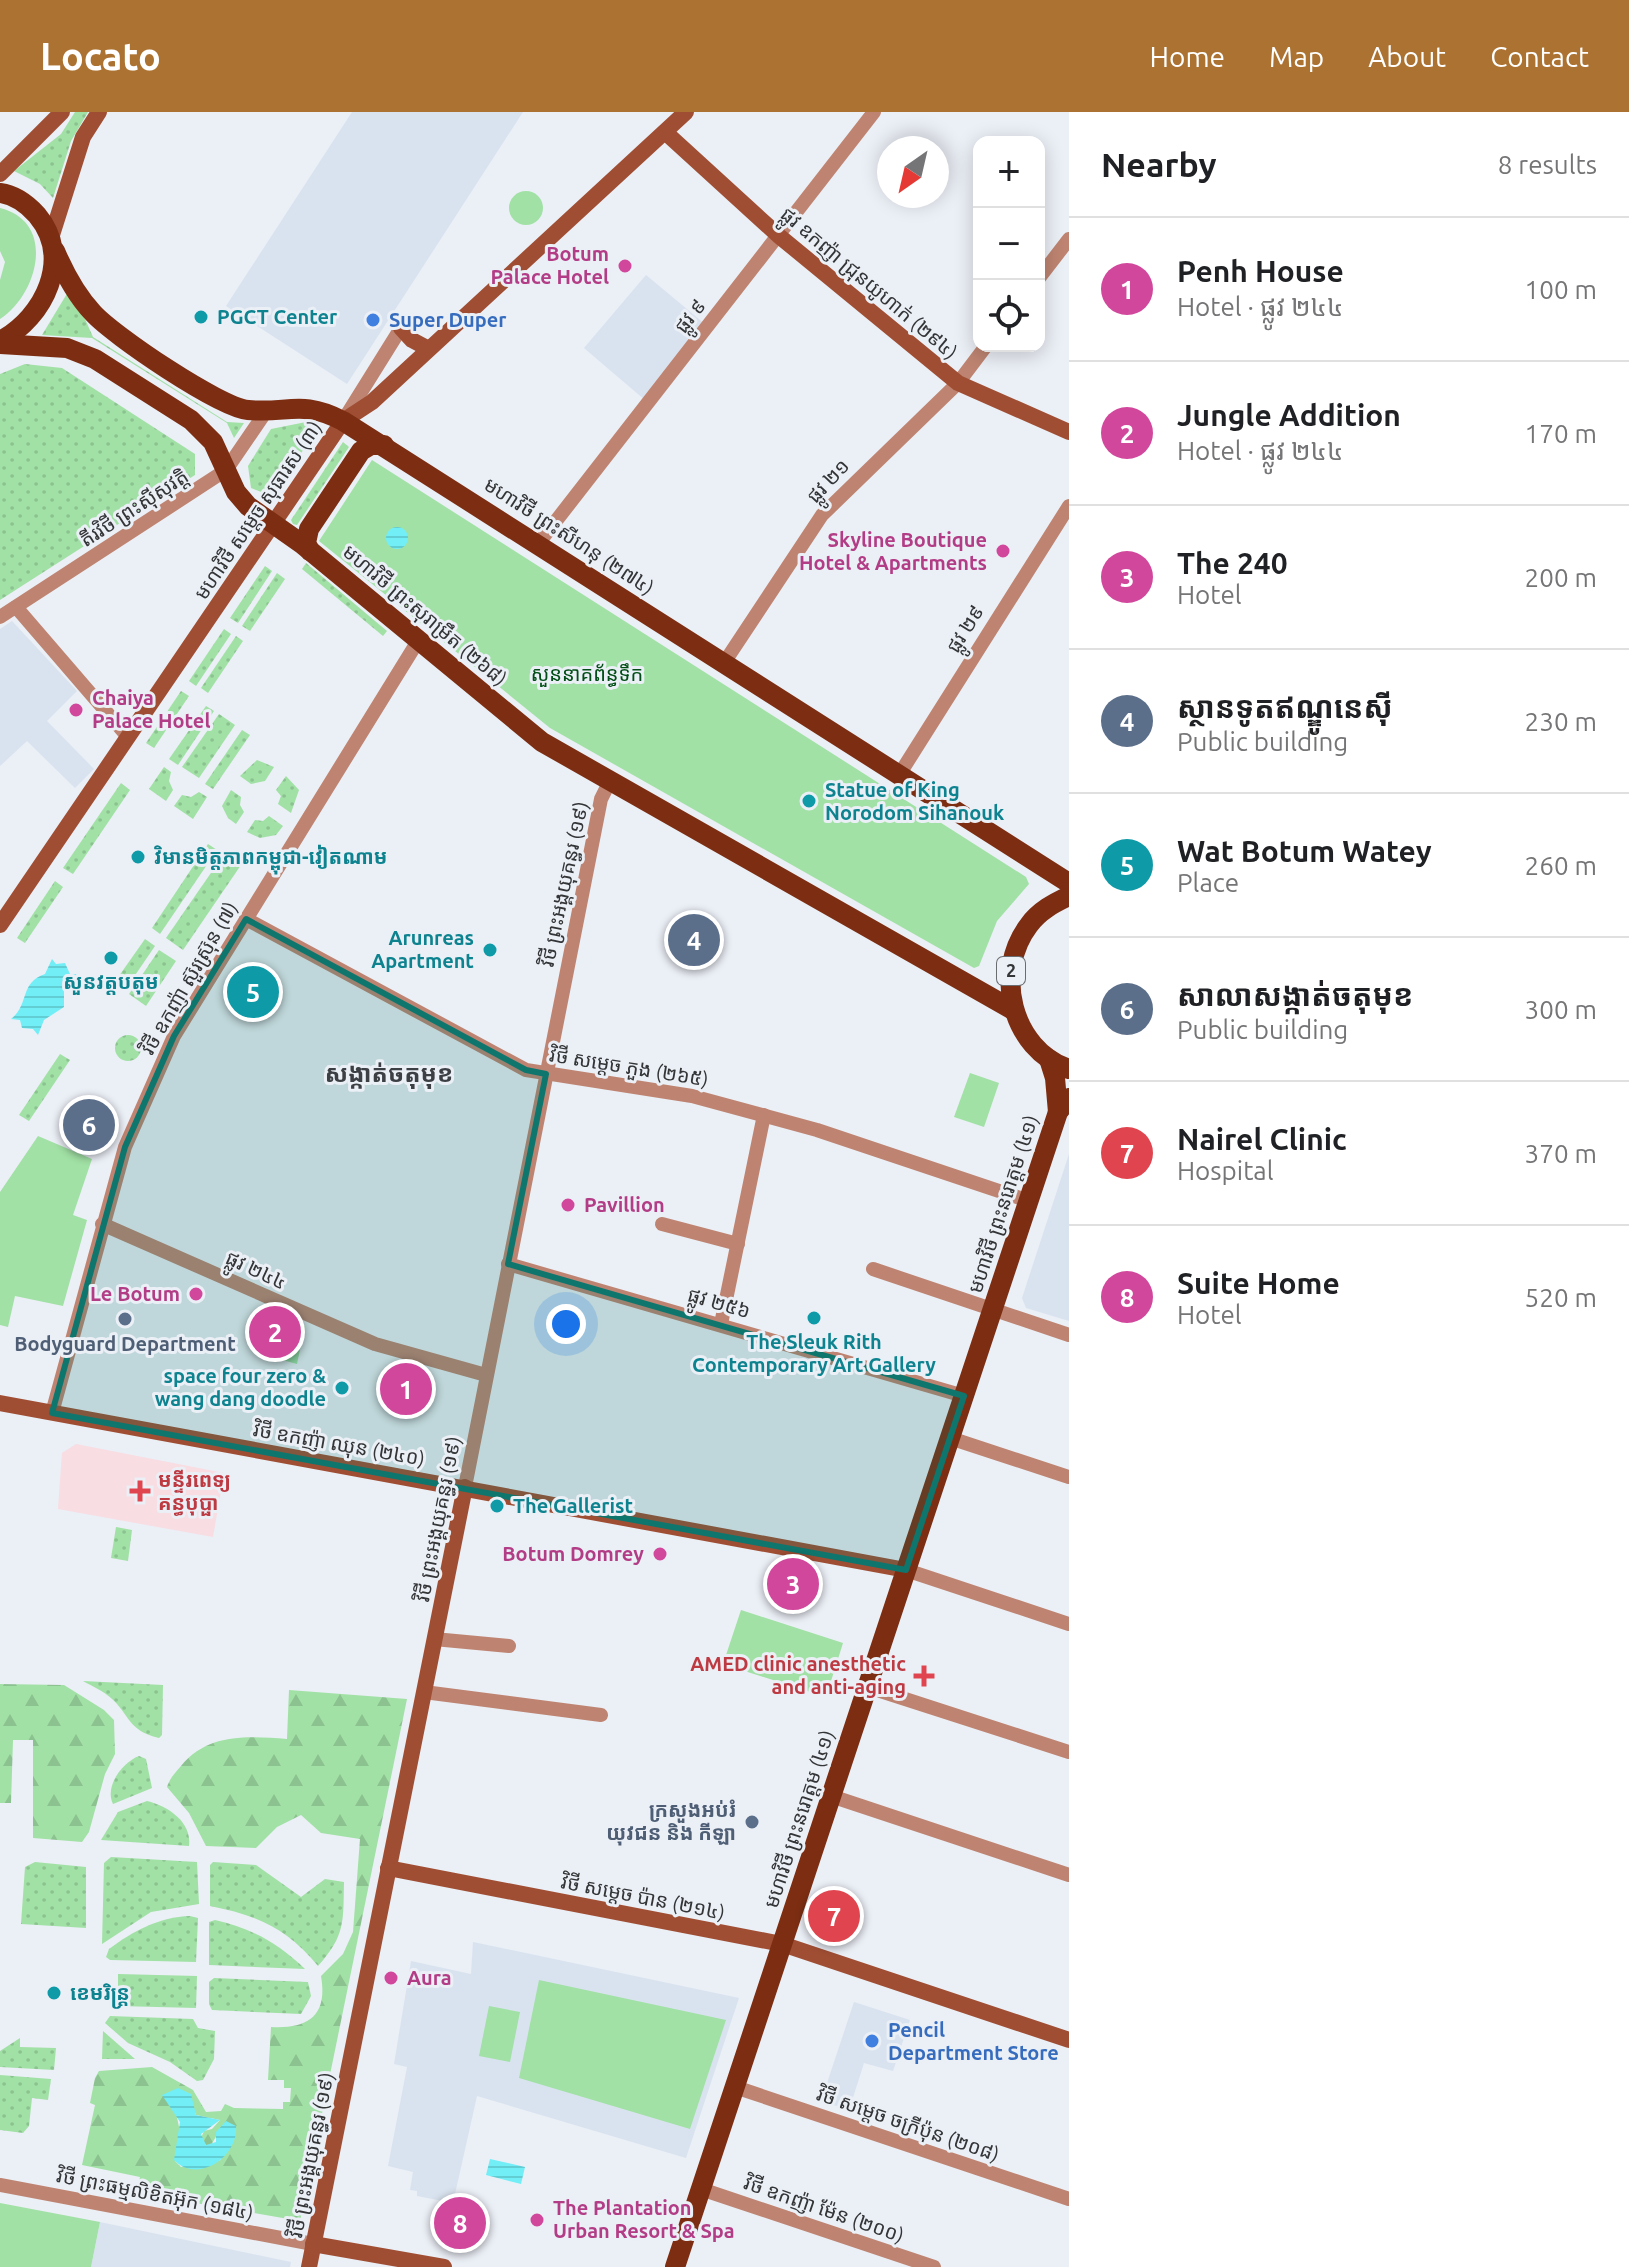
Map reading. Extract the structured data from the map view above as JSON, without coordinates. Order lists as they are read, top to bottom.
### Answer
{
  "streets": {
    "main road": [
      "មហាវិថី ព្រះសីហនុ (២៧៤)",
      "មហាវិថី ព្រះសុរាម្រឹត (២៦៨)",
      "2",
      "មហាវិថី ព្រះនរោត្តម (៤១)"
    ],
    "street": [
      "ផ្លូវ ឧកញ៉ា ជ្រុនយូហាក់ (២៩៤)",
      "ផ្លូវ ៩",
      "ផ្លូវ ២១",
      "តីរវិថី ព្រះស៊ីសុវត្តិ",
      "មហាវិថី សម្តេច សុធារស (៣)",
      "ផ្លូវ ២៩",
      "វិថី ព្រះអង្គយុគន្ធរ (១៩)",
      "វិថី ឧកញ៉ា ស៊ួរស៊្រុន (៧)",
      "វិថី សម្តេច ភួង (២៦៥)",
      "ផ្លូវ ២៤៤",
      "ផ្លូវ ២៥៦",
      "វិថី ឧកញ៉ា ឈុន (២៤០)",
      "វិថី សម្តេច ប៉ាន (២១៤)",
      "វិថី សម្តេច ចក្រីប៉ុន (២០៨)",
      "វិថី ព្រះធម្មលិខិតអ៊ុក (១៨៤)",
      "វិថី ឧកញ៉ា ម៉ែន (២០០)"
    ]
  },
  "crossings": [
    ["ផ្លូវ ឧកញ៉ា ជ្រុនយូហាក់ (២៩៤)", "ផ្លូវ ៩"],
    ["ផ្លូវ ឧកញ៉ា ជ្រុនយូហាក់ (២៩៤)", "ផ្លូវ ២១"],
    ["ផ្លូវ ឧកញ៉ា ជ្រុនយូហាក់ (២៩៤)", "មហាវិថី សម្តេច សុធារស (៣)"],
    ["ផ្លូវ ៩", "មហាវិថី ព្រះសីហនុ (២៧៤)"],
    ["ផ្លូវ ២១", "មហាវិថី ព្រះសីហនុ (២៧៤)"],
    ["តីរវិថី ព្រះស៊ីសុវត្តិ", "មហាវិថី ព្រះសីហនុ (២៧៤)"],
    ["តីរវិថី ព្រះស៊ីសុវត្តិ", "មហាវិថី ព្រះសុរាម្រឹត (២៦៨)"],
    ["មហាវិថី សម្តេច សុធារស (៣)", "មហាវិថី ព្រះសីហនុ (២៧៤)"],
    ["មហាវិថី សម្តេច សុធារស (៣)", "មហាវិថី ព្រះសុរាម្រឹត (២៦៨)"],
    ["មហាវិថី ព្រះសីហនុ (២៧៤)", "ផ្លូវ ២៩"],
    ["មហាវិថី ព្រះសុរាម្រឹត (២៦៨)", "វិថី ព្រះអង្គយុគន្ធរ (១៩)"],
    ["មហាវិថី ព្រះសុរាម្រឹត (២៦៨)", "2"],
    ["មហាវិថី ព្រះសុរាម្រឹត (២៦៨)", "វិថី ឧកញ៉ា ស៊ួរស៊្រុន (៧)"],
    ["វិថី ព្រះអង្គយុគន្ធរ (១៩)", "វិថី សម្តេច ភួង (២៦៥)"],
    ["វិថី ព្រះអង្គយុគន្ធរ (១៩)", "ផ្លូវ ២៤៤"],
    ["វិថី ព្រះអង្គយុគន្ធរ (១៩)", "ផ្លូវ ២៥៦"],
    ["វិថី ព្រះអង្គយុគន្ធរ (១៩)", "វិថី ឧកញ៉ា ឈុន (២៤០)"],
    ["វិថី ព្រះអង្គយុគន្ធរ (១៩)", "វិថី សម្តេច ប៉ាន (២១៤)"],
    ["វិថី ព្រះអង្គយុគន្ធរ (១៩)", "វិថី ព្រះធម្មលិខិតអ៊ុក (១៨៤)"],
    ["2", "មហាវិថី ព្រះនរោត្តម (៤១)"],
    ["វិថី ឧកញ៉ា ស៊ួរស៊្រុន (៧)", "វិថី សម្តេច ភួង (២៦៥)"],
    ["វិថី ឧកញ៉ា ស៊ួរស៊្រុន (៧)", "ផ្លូវ ២៤៤"],
    ["វិថី ឧកញ៉ា ស៊ួរស៊្រុន (៧)", "វិថី ឧកញ៉ា ឈុន (២៤០)"],
    ["វិថី សម្តេច ភួង (២៦៥)", "មហាវិថី ព្រះនរោត្តម (៤១)"],
    ["មហាវិថី ព្រះនរោត្តម (៤១)", "ផ្លូវ ២៥៦"],
    ["មហាវិថី ព្រះនរោត្តម (៤១)", "វិថី ឧកញ៉ា ឈុន (២៤០)"],
    ["មហាវិថី ព្រះនរោត្តម (៤១)", "វិថី សម្តេច ប៉ាន (២១៤)"],
    ["មហាវិថី ព្រះនរោត្តម (៤១)", "វិថី សម្តេច ចក្រីប៉ុន (២០៨)"],
    ["មហាវិថី ព្រះនរោត្តម (៤១)", "វិថី ឧកញ៉ា ម៉ែន (២០០)"]
  ],
  "districts": ["សង្កាត់ចតុមុខ"],
  "parks": ["សួននាគព័ន្ធទឹក"],
  "places": {
    "other": [
      "Botum Palace Hotel",
      "PGCT Center",
      "Super Duper",
      "Skyline Boutique Hotel & Apartments",
      "Chaiya Palace Hotel",
      "Statue of King Norodom Sihanouk",
      "វិមានមិត្តភាពកម្ពុជា-វៀតណាម",
      "Arunreas Apartment",
      "សួនវត្តបតុម",
      "Pavillion",
      "Le Botum",
      "The Sleuk Rith Contemporary Art Gallery",
      "Bodyguard Department",
      "space four zero & wang dang doodle",
      "The Gallerist",
      "Botum Domrey",
      "ក្រសួងអប់រំ យុវជន និង កីឡា",
      "Aura",
      "ខេមរិន្រ្ត",
      "Pencil Department Store",
      "The Plantation Urban Resort & Spa"
    ],
    "health": ["មន្ទីរពេទ្យ គន្ធបុប្ផា", "AMED clinic anesthetic and anti-aging"]
  },
  "north": "bottom left",
  "page": {
    "header": "Locato",
    "nav": [
      "Home",
      "Map",
      "About",
      "Contact"
    ],
    "heading": ["Nearby", "8 results"],
    "map_buttons": ["+", "−"],
    "list": [
      {
        "mark": "1",
        "name": "Penh House",
        "note": "Hotel · ផ្លូវ ២៤៤",
        "value": "100 m"
      },
      {
        "mark": "2",
        "name": "Jungle Addition",
        "note": "Hotel · ផ្លូវ ២៤៤",
        "value": "170 m"
      },
      {
        "mark": "3",
        "name": "The 240",
        "note": "Hotel",
        "value": "200 m"
      },
      {
        "mark": "4",
        "name": "ស្ថានទូតឥណ្ឌូនេស៊ី",
        "note": "Public building",
        "value": "230 m"
      },
      {
        "mark": "5",
        "name": "Wat Botum Watey",
        "note": "Place",
        "value": "260 m"
      },
      {
        "mark": "6",
        "name": "សាលាសង្កាត់ចតុមុខ",
        "note": "Public building",
        "value": "300 m"
      },
      {
        "mark": "7",
        "name": "Nairel Clinic",
        "note": "Hospital",
        "value": "370 m"
      },
      {
        "mark": "8",
        "name": "Suite Home",
        "note": "Hotel",
        "value": "520 m"
      }
    ],
    "pins": [
      "4",
      "5",
      "6",
      "2",
      "1",
      "3",
      "7",
      "8"
    ]
  }
}
